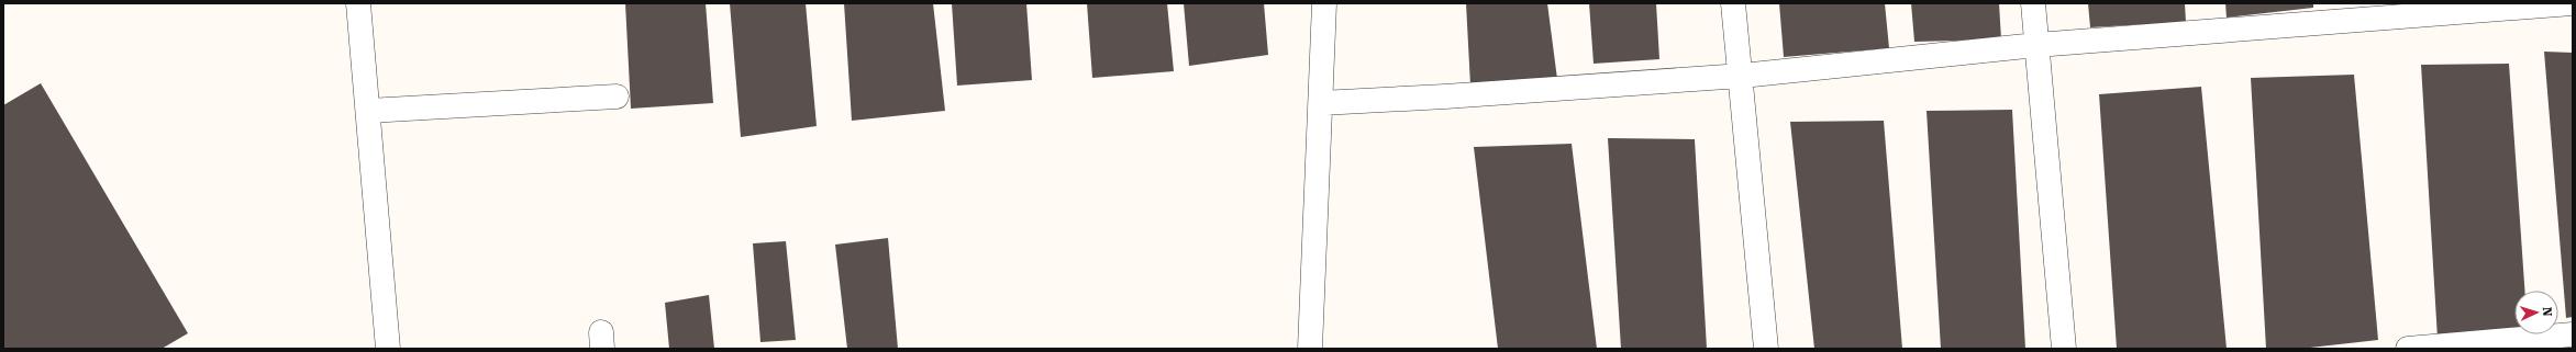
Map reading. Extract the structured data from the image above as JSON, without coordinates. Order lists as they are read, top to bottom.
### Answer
{
  "north": "right"
}
